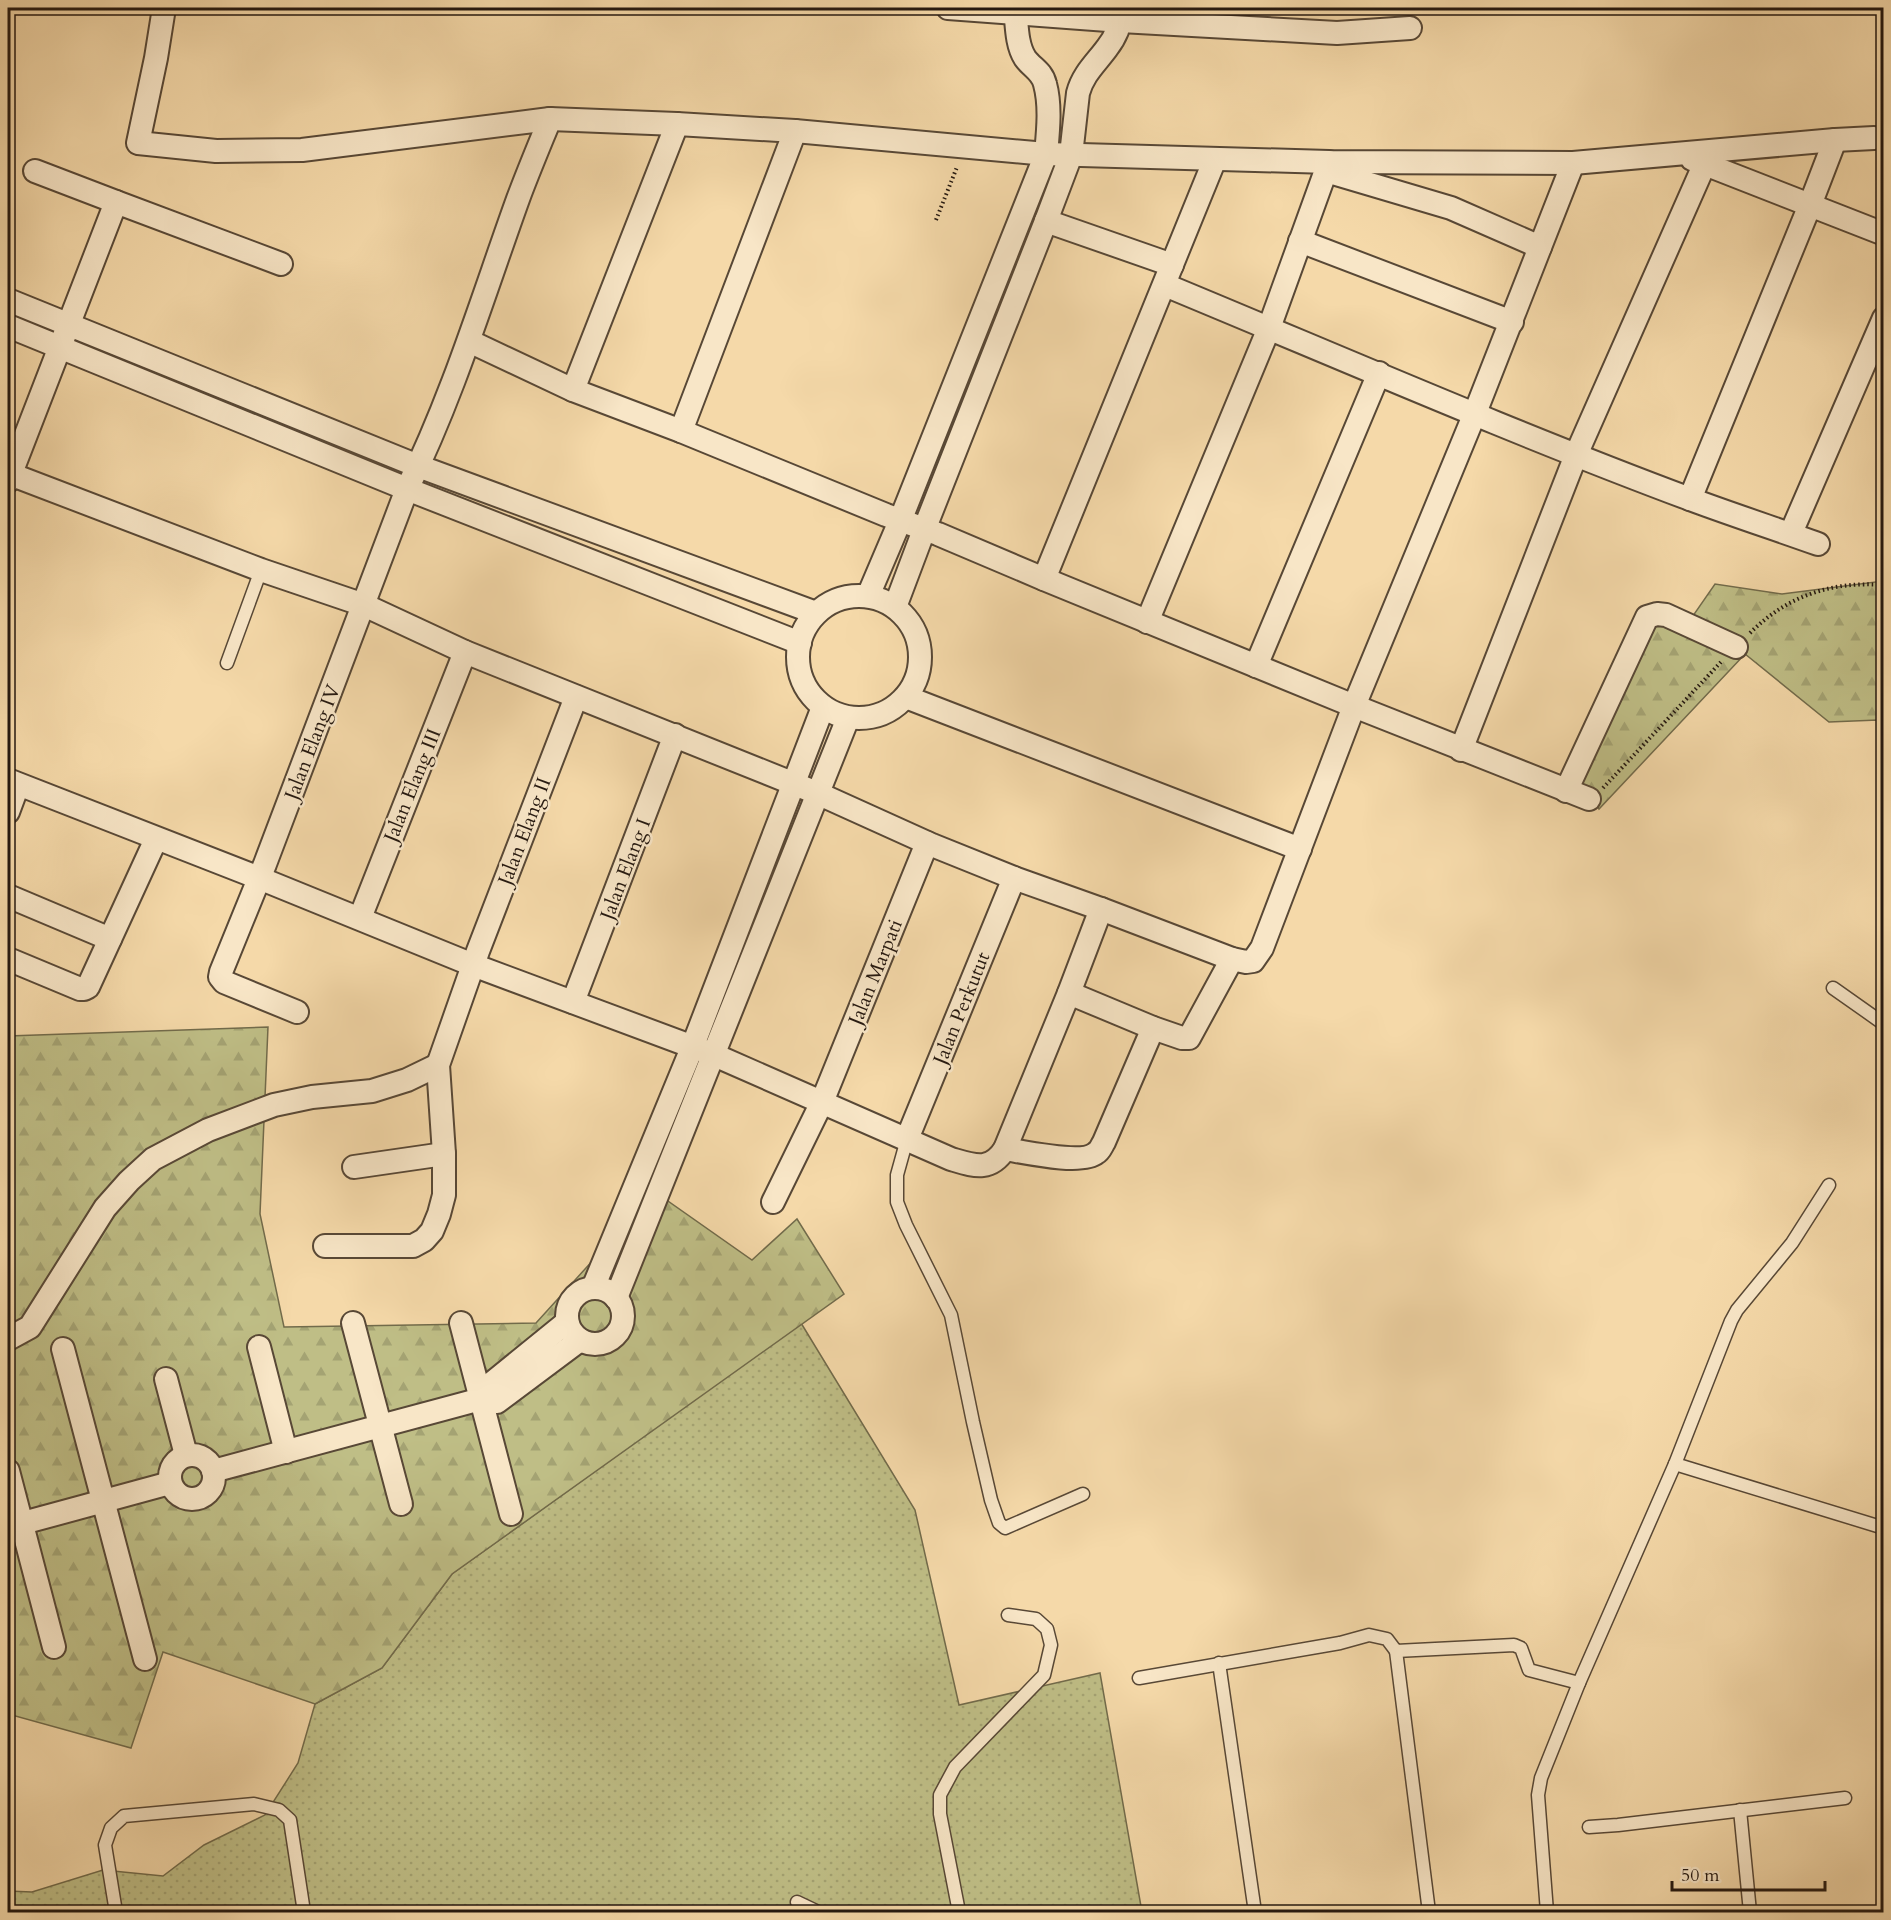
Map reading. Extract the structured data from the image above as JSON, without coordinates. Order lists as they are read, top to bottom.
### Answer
{
  "streets": {
    "street": [
      "Jalan Elang IV",
      "Jalan Elang III",
      "Jalan Elang II",
      "Jalan Elang I",
      "Jalan Marpati",
      "Jalan Perkutut"
    ]
  },
  "scale_bar": "50 m"
}
